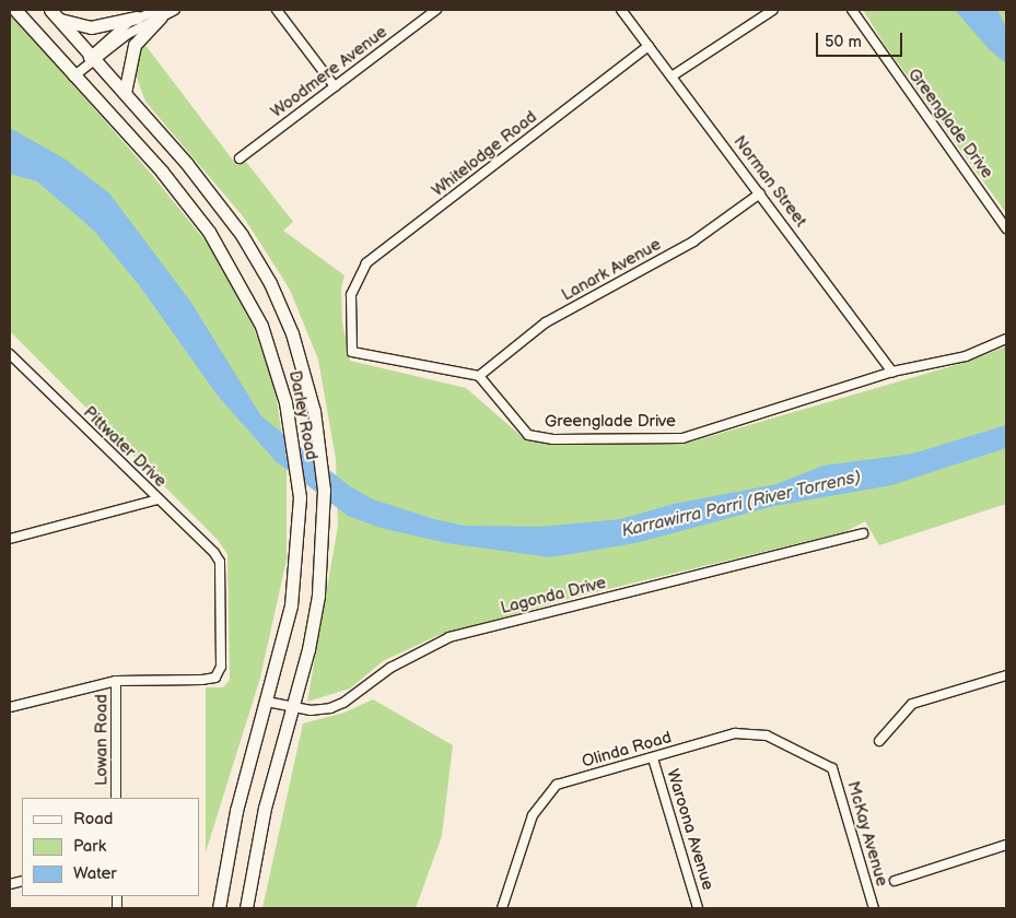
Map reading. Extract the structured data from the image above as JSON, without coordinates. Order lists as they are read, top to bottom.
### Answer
{
  "streets": {
    "main road": ["Darley Road"],
    "street": [
      "Woodmere Avenue",
      "Greenglade Drive",
      "Whitelodge Road",
      "Norman Street",
      "Lanark Avenue",
      "Pittwater Drive",
      "Lagonda Drive",
      "Lowan Road",
      "Olinda Road",
      "Waroona Avenue",
      "McKay Avenue"
    ]
  },
  "crossings": [
    ["Greenglade Drive", "Whitelodge Road"],
    ["Greenglade Drive", "Norman Street"],
    ["Greenglade Drive", "Lanark Avenue"],
    ["Whitelodge Road", "Norman Street"],
    ["Whitelodge Road", "Lanark Avenue"],
    ["Norman Street", "Lanark Avenue"],
    ["Darley Road", "Lagonda Drive"],
    ["Pittwater Drive", "Lowan Road"],
    ["Olinda Road", "Waroona Avenue"],
    ["Olinda Road", "McKay Avenue"]
  ],
  "water": ["Karrawirra Parri (River Torrens)"],
  "legend": ["Road", "Park", "Water"],
  "scale_bar": "50 m"
}
